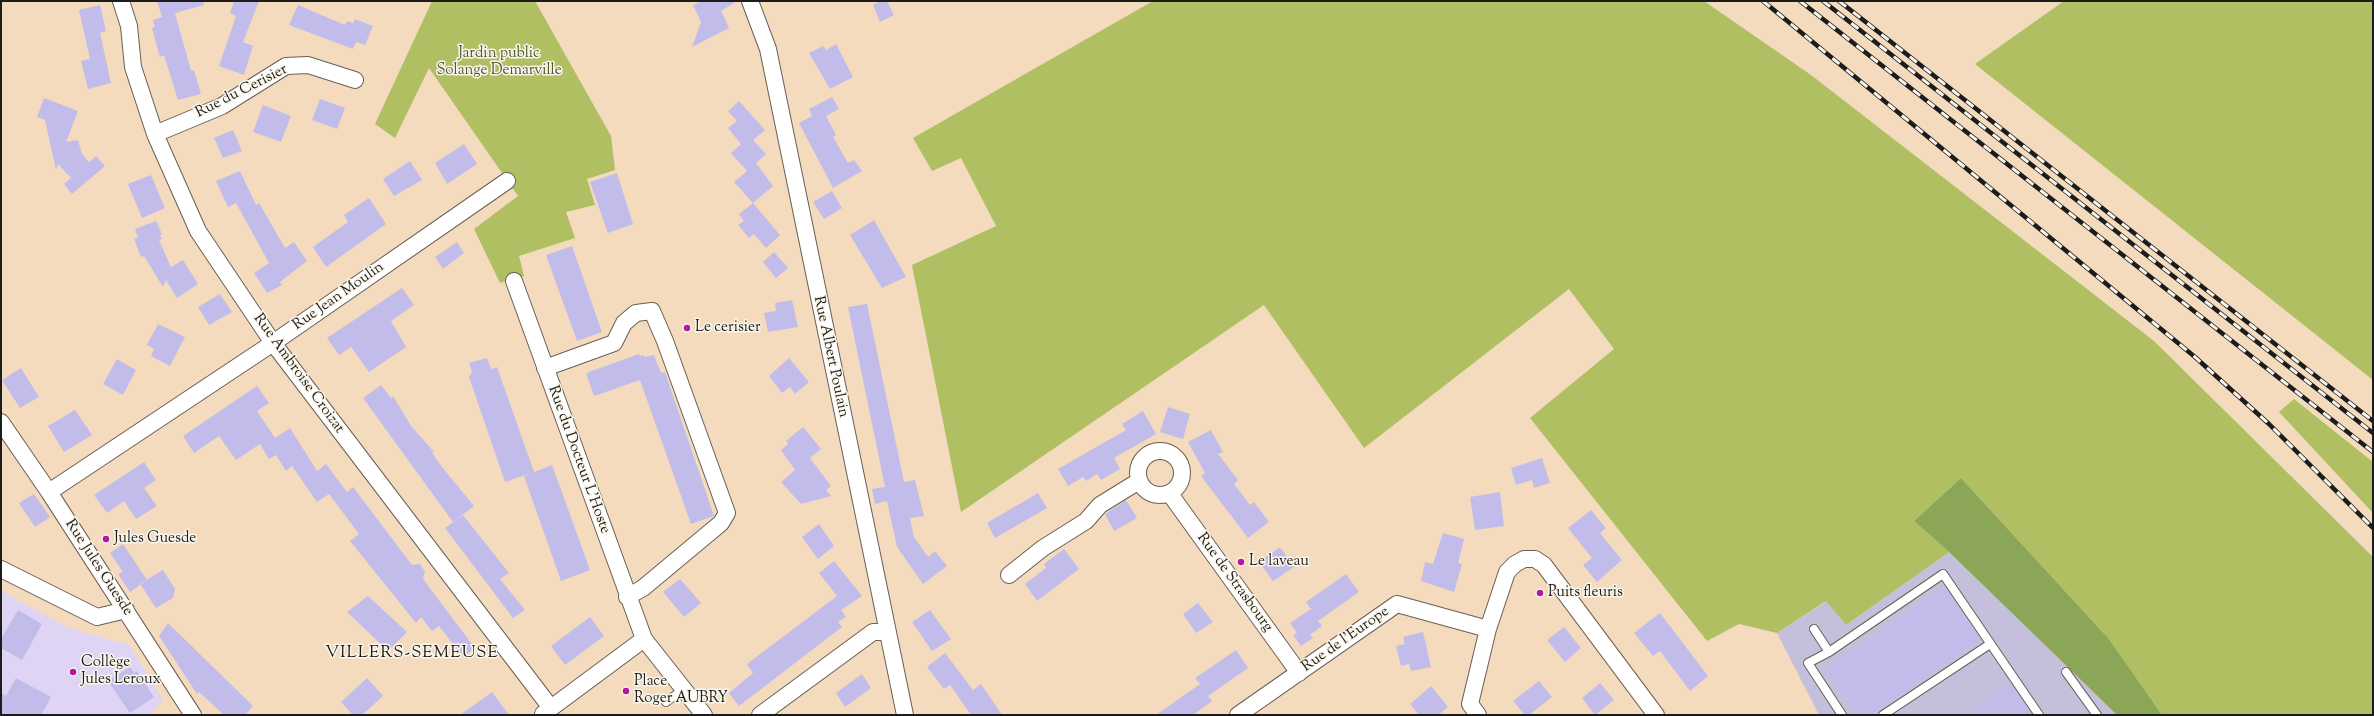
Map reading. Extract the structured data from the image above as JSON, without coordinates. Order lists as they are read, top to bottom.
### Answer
{
  "streets": {
    "street": [
      "Rue du Cerisier",
      "Rue Jean Moulin",
      "Rue Albert Poulain",
      "Rue Ambroise Croizat",
      "Rue du Docteur L'Hoste",
      "Rue Jules Guesde",
      "Rue de Strasbourg",
      "Rue de l'Europe"
    ]
  },
  "crossings": [
    ["Rue du Cerisier", "Rue Ambroise Croizat"],
    ["Rue Jean Moulin", "Rue Ambroise Croizat"],
    ["Rue Jean Moulin", "Rue Jules Guesde"],
    ["Rue Ambroise Croizat", "Rue du Docteur L'Hoste"],
    ["Rue de Strasbourg", "Rue de l'Europe"]
  ],
  "districts": ["VILLERS-SEMEUSE"],
  "parks": ["Jardin public Solange Demarville"],
  "places": [
    "Le cerisier",
    "Jules Guesde",
    "Le laveau",
    "Puits fleuris",
    "Collège Jules Leroux",
    "Place Roger AUBRY"
  ]
}
